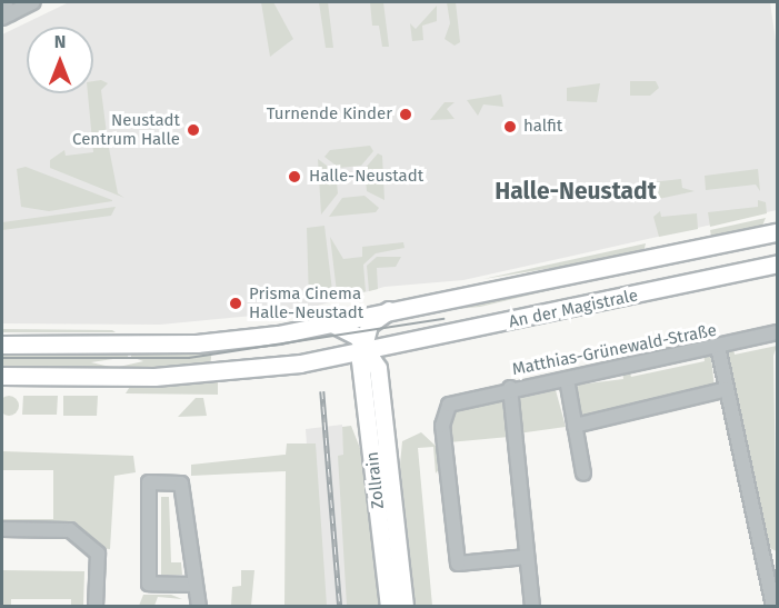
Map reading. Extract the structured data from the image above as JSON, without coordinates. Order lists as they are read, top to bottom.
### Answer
{
  "streets": {
    "main road": ["An der Magistrale", "Zollrain"],
    "street": ["Matthias-Grünewald-Straße"]
  },
  "crossings": [
    ["An der Magistrale", "Zollrain"]
  ],
  "districts": ["Halle-Neustadt"],
  "places": [
    "Turnende Kinder",
    "halfit",
    "Neustadt Centrum Halle",
    "Halle-Neustadt",
    "Prisma Cinema Halle-Neustadt"
  ],
  "north": "top"
}
